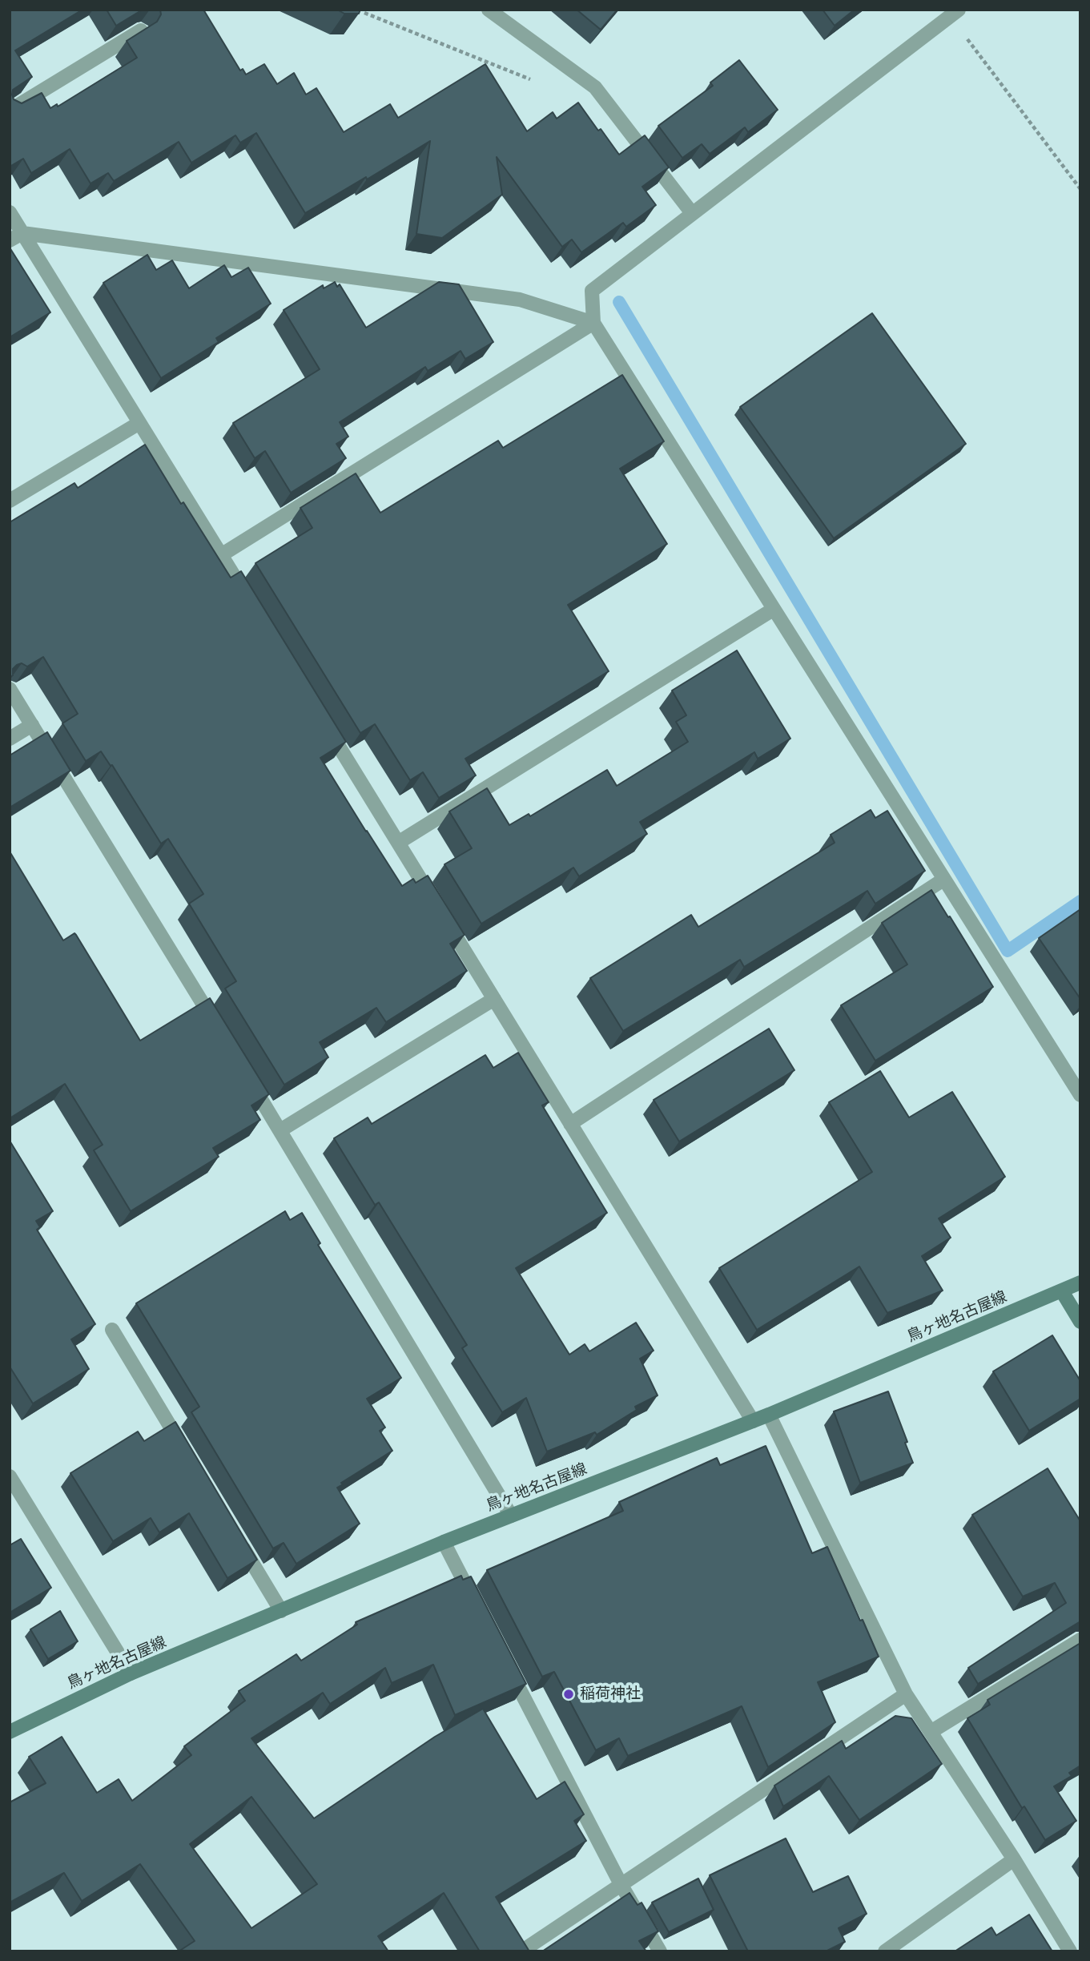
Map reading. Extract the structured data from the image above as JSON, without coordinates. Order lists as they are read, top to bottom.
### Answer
{
  "streets": {
    "main road": ["鳥ヶ地名古屋線"]
  },
  "places": ["稲荷神社"]
}
